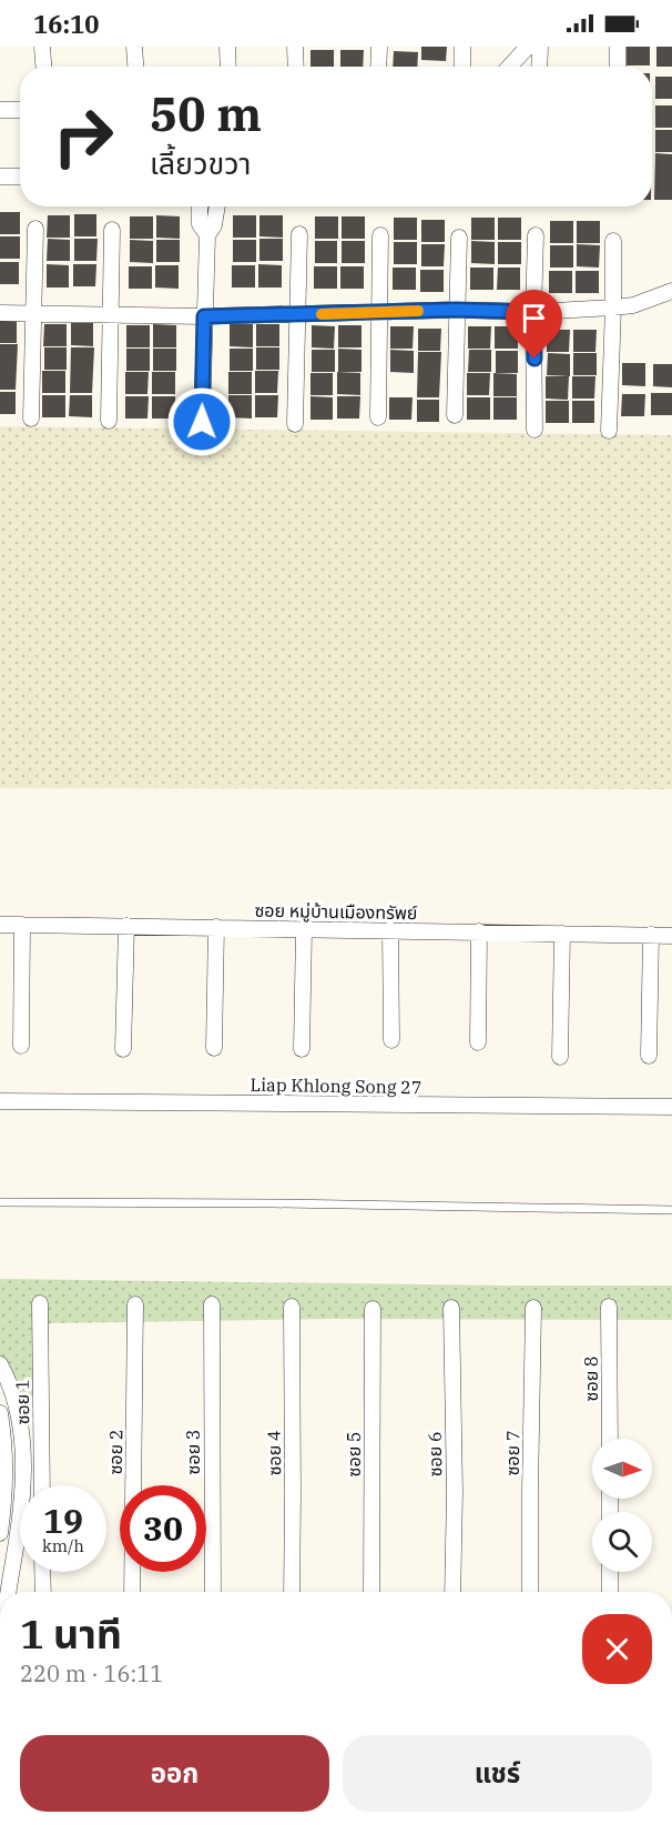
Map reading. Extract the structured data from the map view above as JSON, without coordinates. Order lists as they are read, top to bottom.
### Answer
{
  "streets": {
    "street": [
      "ซอย หมู่บ้านเมืองทรัพย์",
      "Liap Khlong Song 27",
      "ซอย 8",
      "ซอย 1",
      "ซอย 2",
      "ซอย 3",
      "ซอย 4",
      "ซอย 7",
      "ซอย 5",
      "ซอย 6"
    ]
  },
  "north": "right",
  "page": {
    "status": "16:10",
    "turn": ["50 m", "เลี้ยวขวา"],
    "speed": "19 km/h",
    "limit": "30",
    "heading": ["1 นาที", "220 m · 16:11"],
    "buttons": ["ออก", "แชร์"]
  }
}
